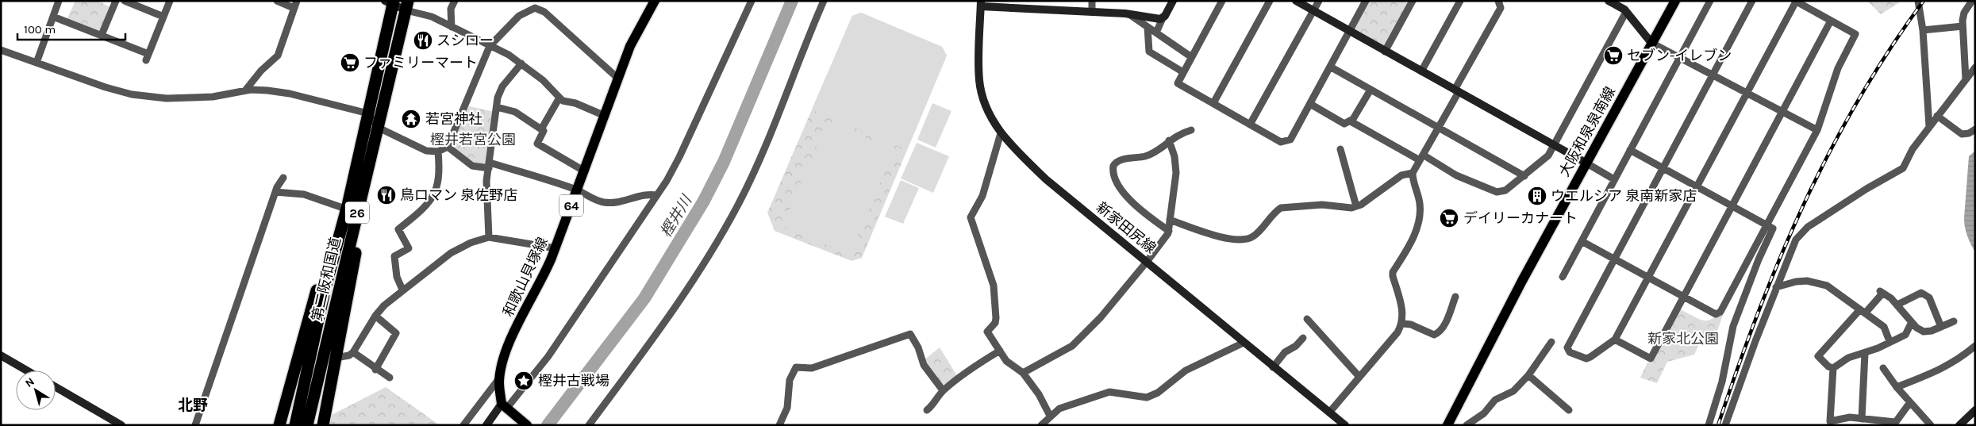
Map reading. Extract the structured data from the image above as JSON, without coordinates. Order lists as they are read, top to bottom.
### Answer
{
  "streets": {
    "highway": ["26", "第二阪和国道"],
    "main road": ["大阪和泉泉南線", "64", "和歌山貝塚線"],
    "street": ["新家田尻線"]
  },
  "districts": ["北野"],
  "water": ["樫井川"],
  "parks": ["樫井若宮公園", "新家北公園"],
  "places": {
    "restaurant": ["スシロー", "鳥ロマン 泉佐野店"],
    "supermarket": ["セブン-イレブン", "ファミリーマート", "デイリーカナート"],
    "temple": ["若宮神社"],
    "building": ["ウエルシア 泉南新家店"],
    "place": ["樫井古戦場"]
  },
  "scale_bar": "100 m",
  "north": "top left"
}
